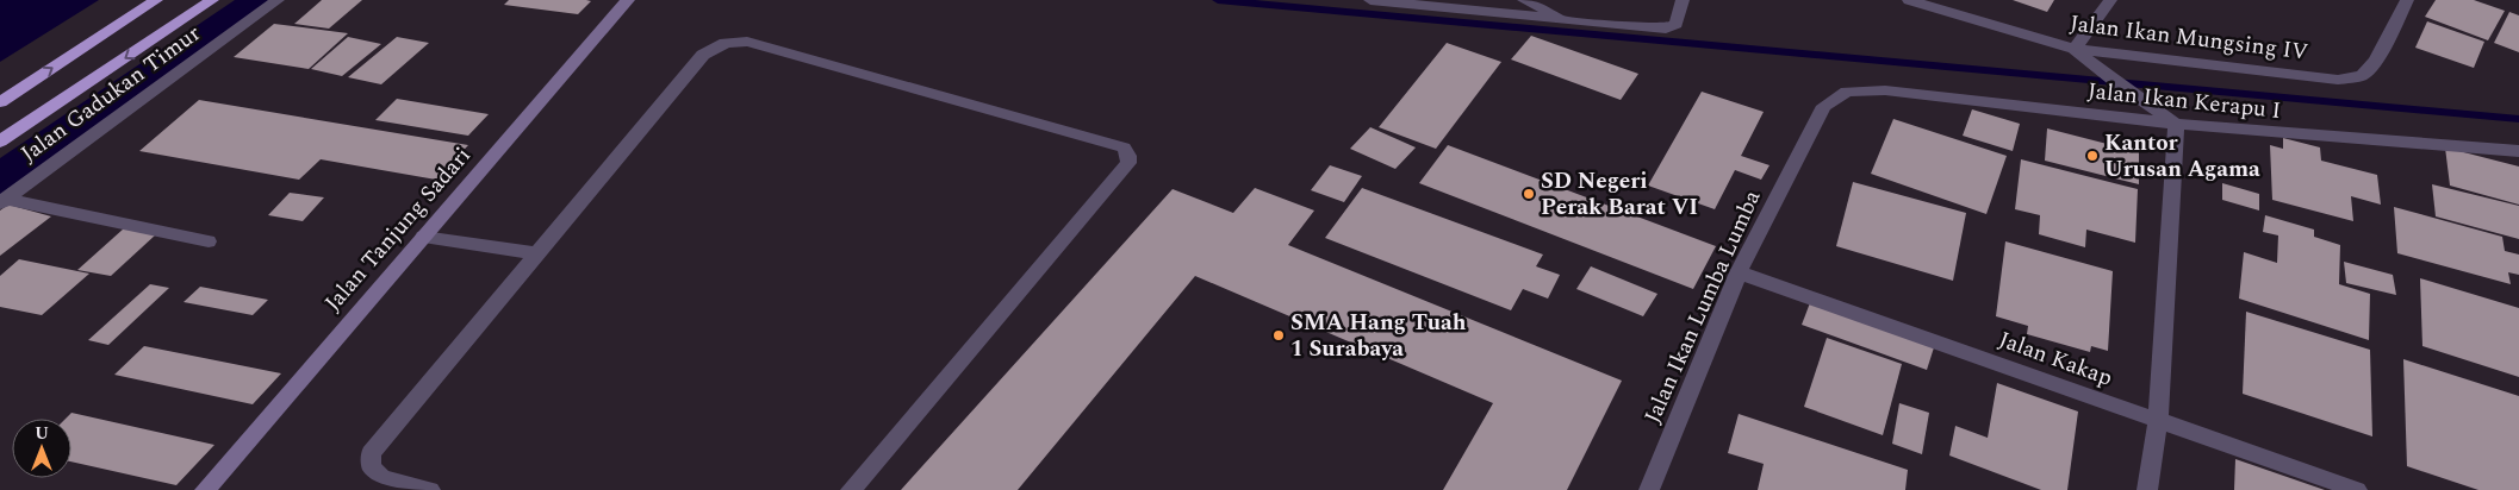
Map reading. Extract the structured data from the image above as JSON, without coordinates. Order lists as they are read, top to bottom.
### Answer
{
  "streets": {
    "street": [
      "Jalan Ikan Mungsing IV",
      "Jalan Gadukan Timur",
      "Jalan Ikan Kerapu I",
      "Jalan Tanjung Sadari",
      "Jalan Ikan Lumba Lumba",
      "Jalan Kakap"
    ]
  },
  "crossings": [
    ["Jalan Ikan Kerapu I", "Jalan Ikan Lumba Lumba"],
    ["Jalan Ikan Lumba Lumba", "Jalan Kakap"]
  ],
  "places": ["Kantor Urusan Agama", "SD Negeri Perak Barat VI", "SMA Hang Tuah 1 Surabaya"],
  "north": "top"
}
